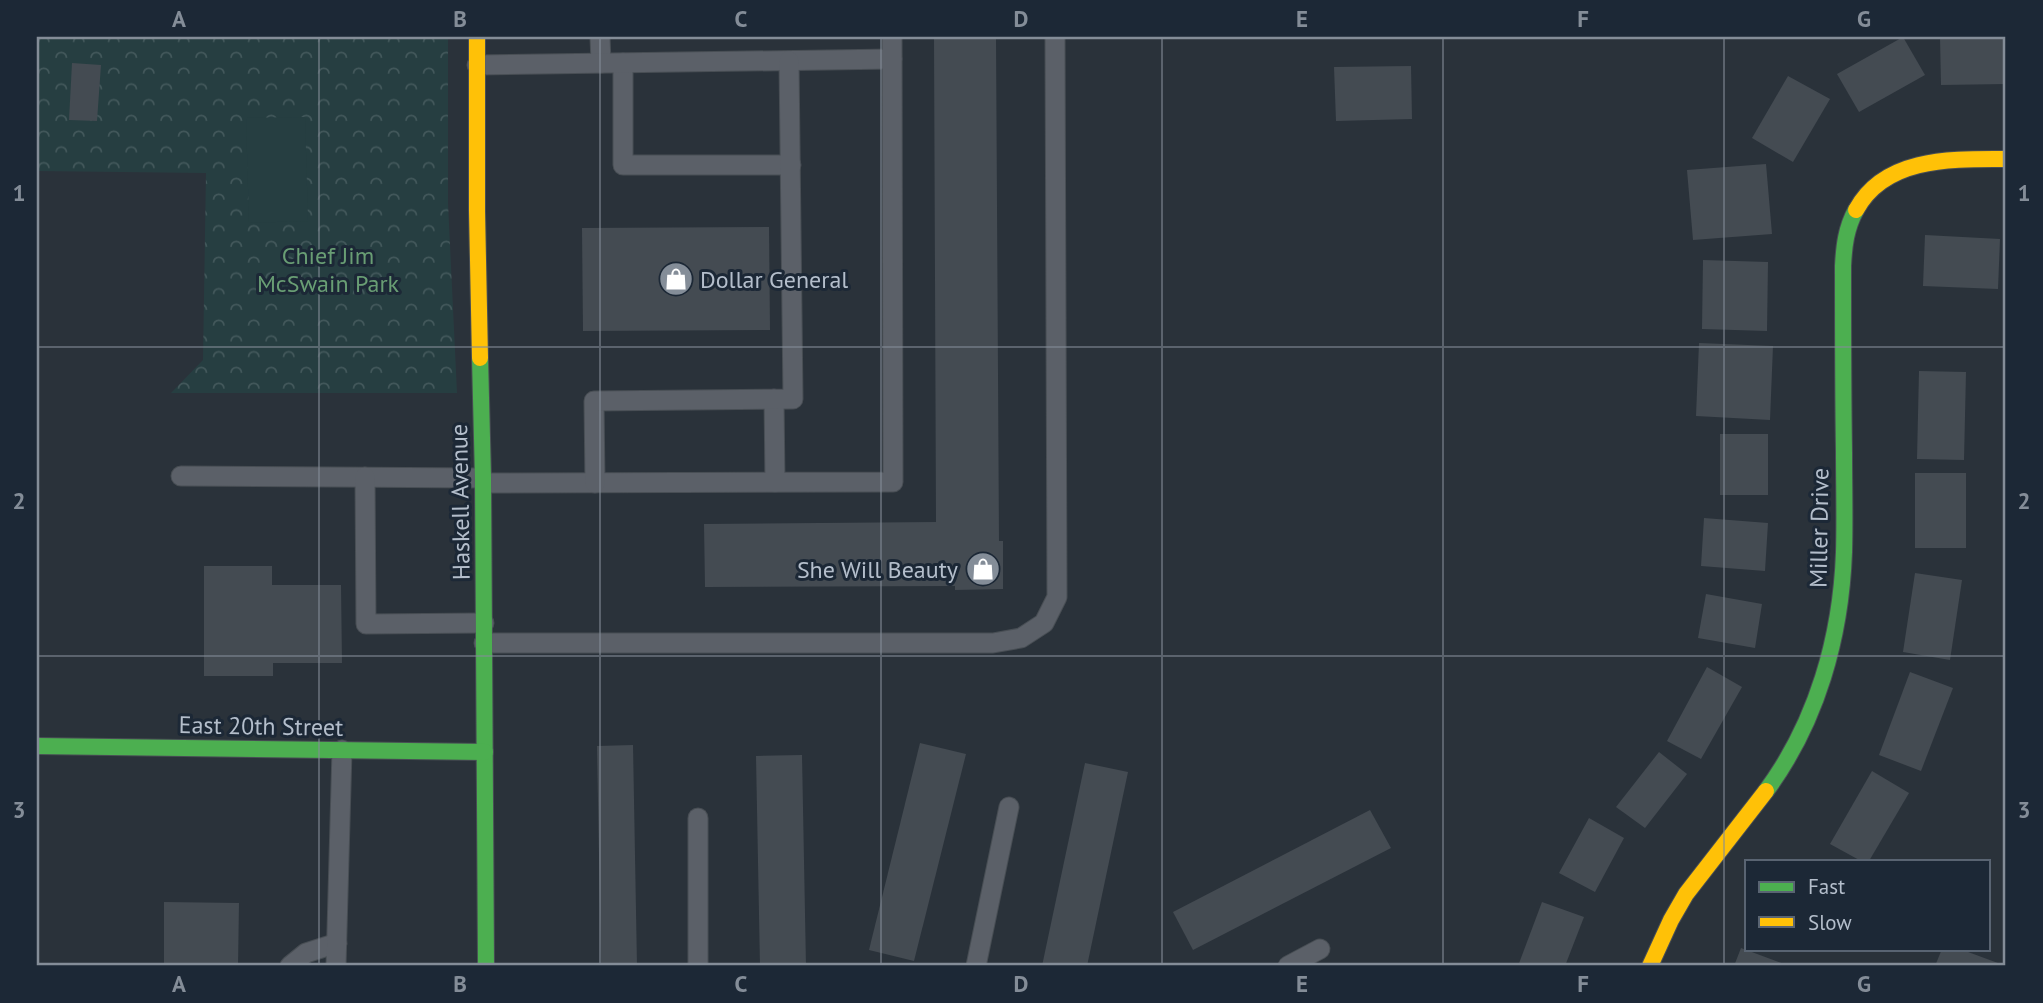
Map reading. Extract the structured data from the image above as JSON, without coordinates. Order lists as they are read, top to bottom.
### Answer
{
  "streets": {
    "street": ["Haskell Avenue", "Miller Drive", "East 20th Street"]
  },
  "crossings": [
    ["Haskell Avenue", "East 20th Street"]
  ],
  "parks": ["Chief Jim McSwain Park"],
  "places": {
    "shop": ["Dollar General", "She Will Beauty"]
  },
  "legend": ["Fast", "Slow"],
  "grid": {
    "columns": [
      "A",
      "B",
      "C",
      "D",
      "E",
      "F",
      "G"
    ],
    "rows": ["1", "2", "3"]
  }
}
